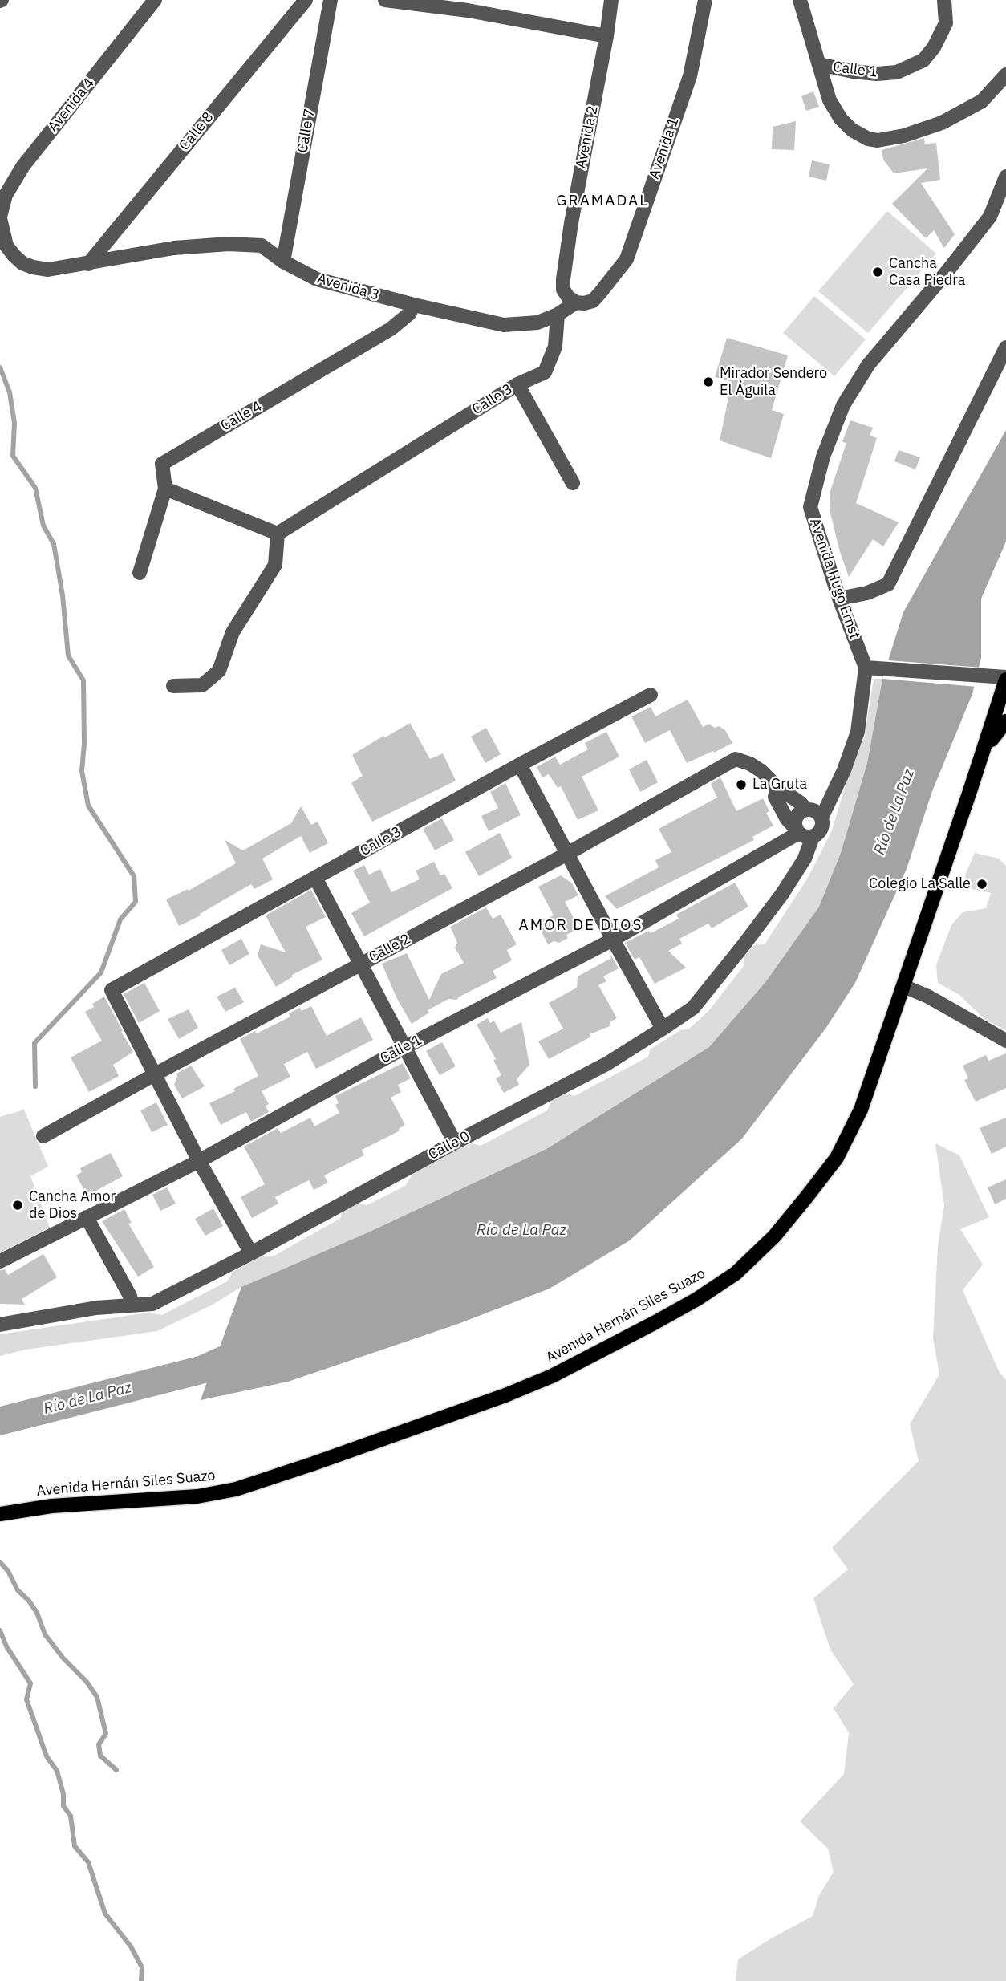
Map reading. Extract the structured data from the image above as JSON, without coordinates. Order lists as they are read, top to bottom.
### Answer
{
  "streets": {
    "main road": ["Avenida Hernán Siles Suazo"],
    "street": [
      "Calle 1",
      "Avenida 4",
      "Calle 7",
      "Calle 8",
      "Avenida 2",
      "Avenida 1",
      "Avenida 3",
      "Calle 3",
      "Calle 4",
      "Avenida Hugo Ernst",
      "Calle 2",
      "Calle 0"
    ]
  },
  "crossings": [
    ["Calle 1", "Calle 0"],
    ["Avenida 4", "Calle 8"],
    ["Avenida 4", "Avenida 3"],
    ["Calle 7", "Avenida 3"],
    ["Calle 8", "Avenida 3"],
    ["Avenida 2", "Avenida 1"],
    ["Avenida 2", "Avenida 3"],
    ["Avenida 1", "Avenida 3"],
    ["Avenida 3", "Calle 3"],
    ["Avenida 3", "Calle 4"],
    ["Calle 3", "Calle 2"]
  ],
  "districts": ["GRAMADAL", "AMOR DE DIOS"],
  "water": ["Río de La Paz"],
  "places": [
    "Cancha Casa Piedra",
    "Mirador Sendero El Águila",
    "La Gruta",
    "Colegio La Salle",
    "Cancha Amor de Dios"
  ]
}
